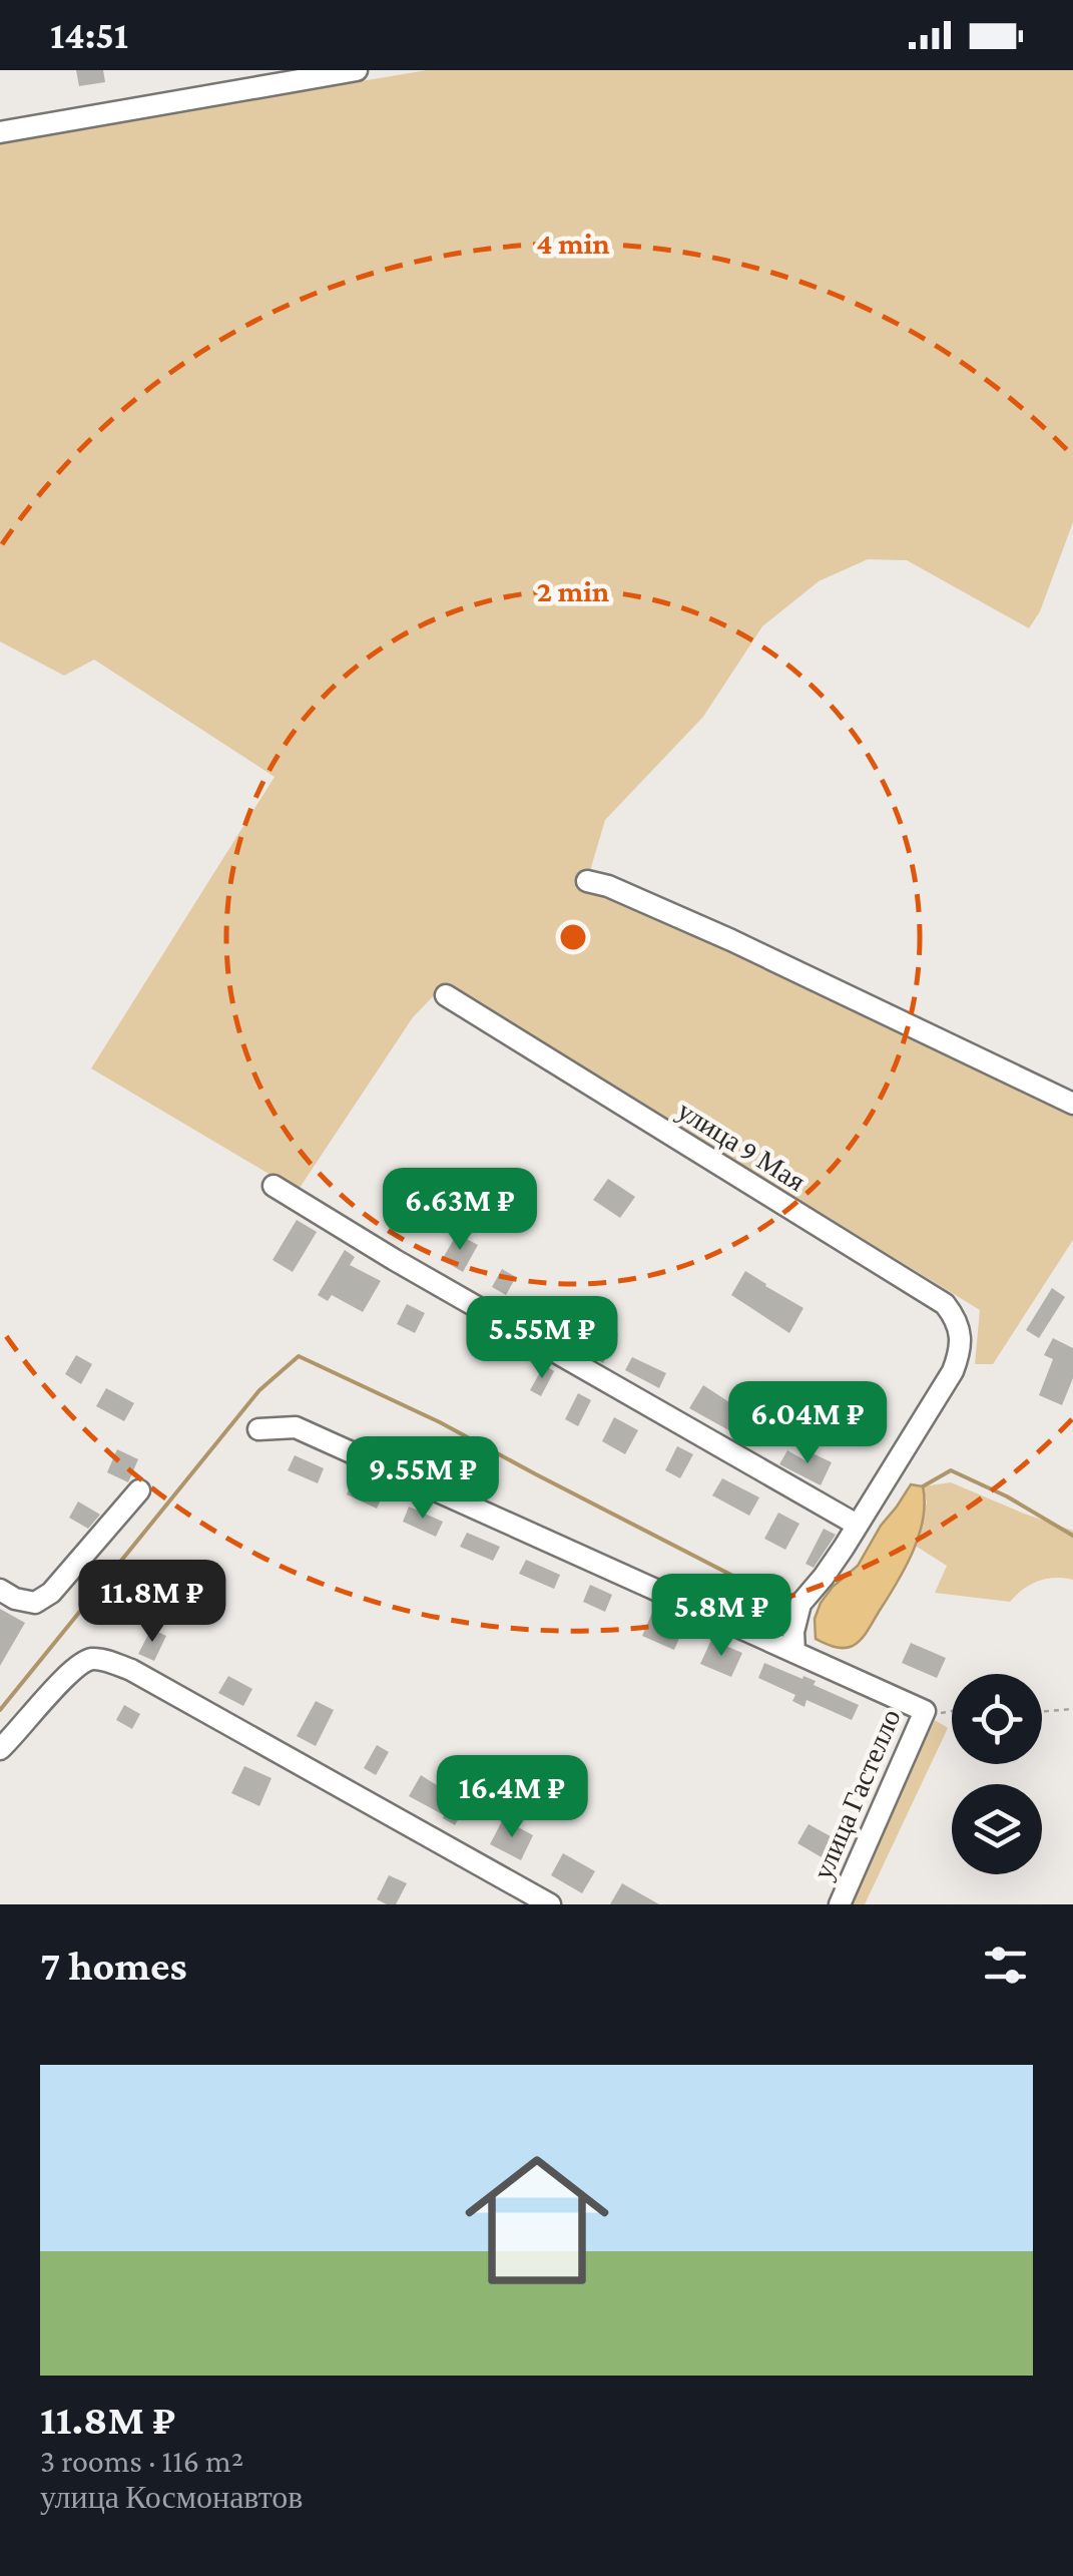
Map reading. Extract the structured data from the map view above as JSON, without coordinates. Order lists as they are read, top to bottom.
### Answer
{
  "streets": {
    "street": ["улица 9 Мая", "улица Гастелло"]
  },
  "page": {
    "status": "14:51",
    "price": [
      "6.63M ₽",
      "5.55M ₽",
      "6.04M ₽",
      "9.55M ₽",
      "11.8M ₽",
      "5.8M ₽",
      "16.4M ₽"
    ],
    "heading": "7 homes",
    "list": [
      {
        "name": "11.8M ₽",
        "note": "3 rooms · 116 m² · улица Космонавтов"
      }
    ]
  },
  "rings": ["4 min", "2 min"]
}
